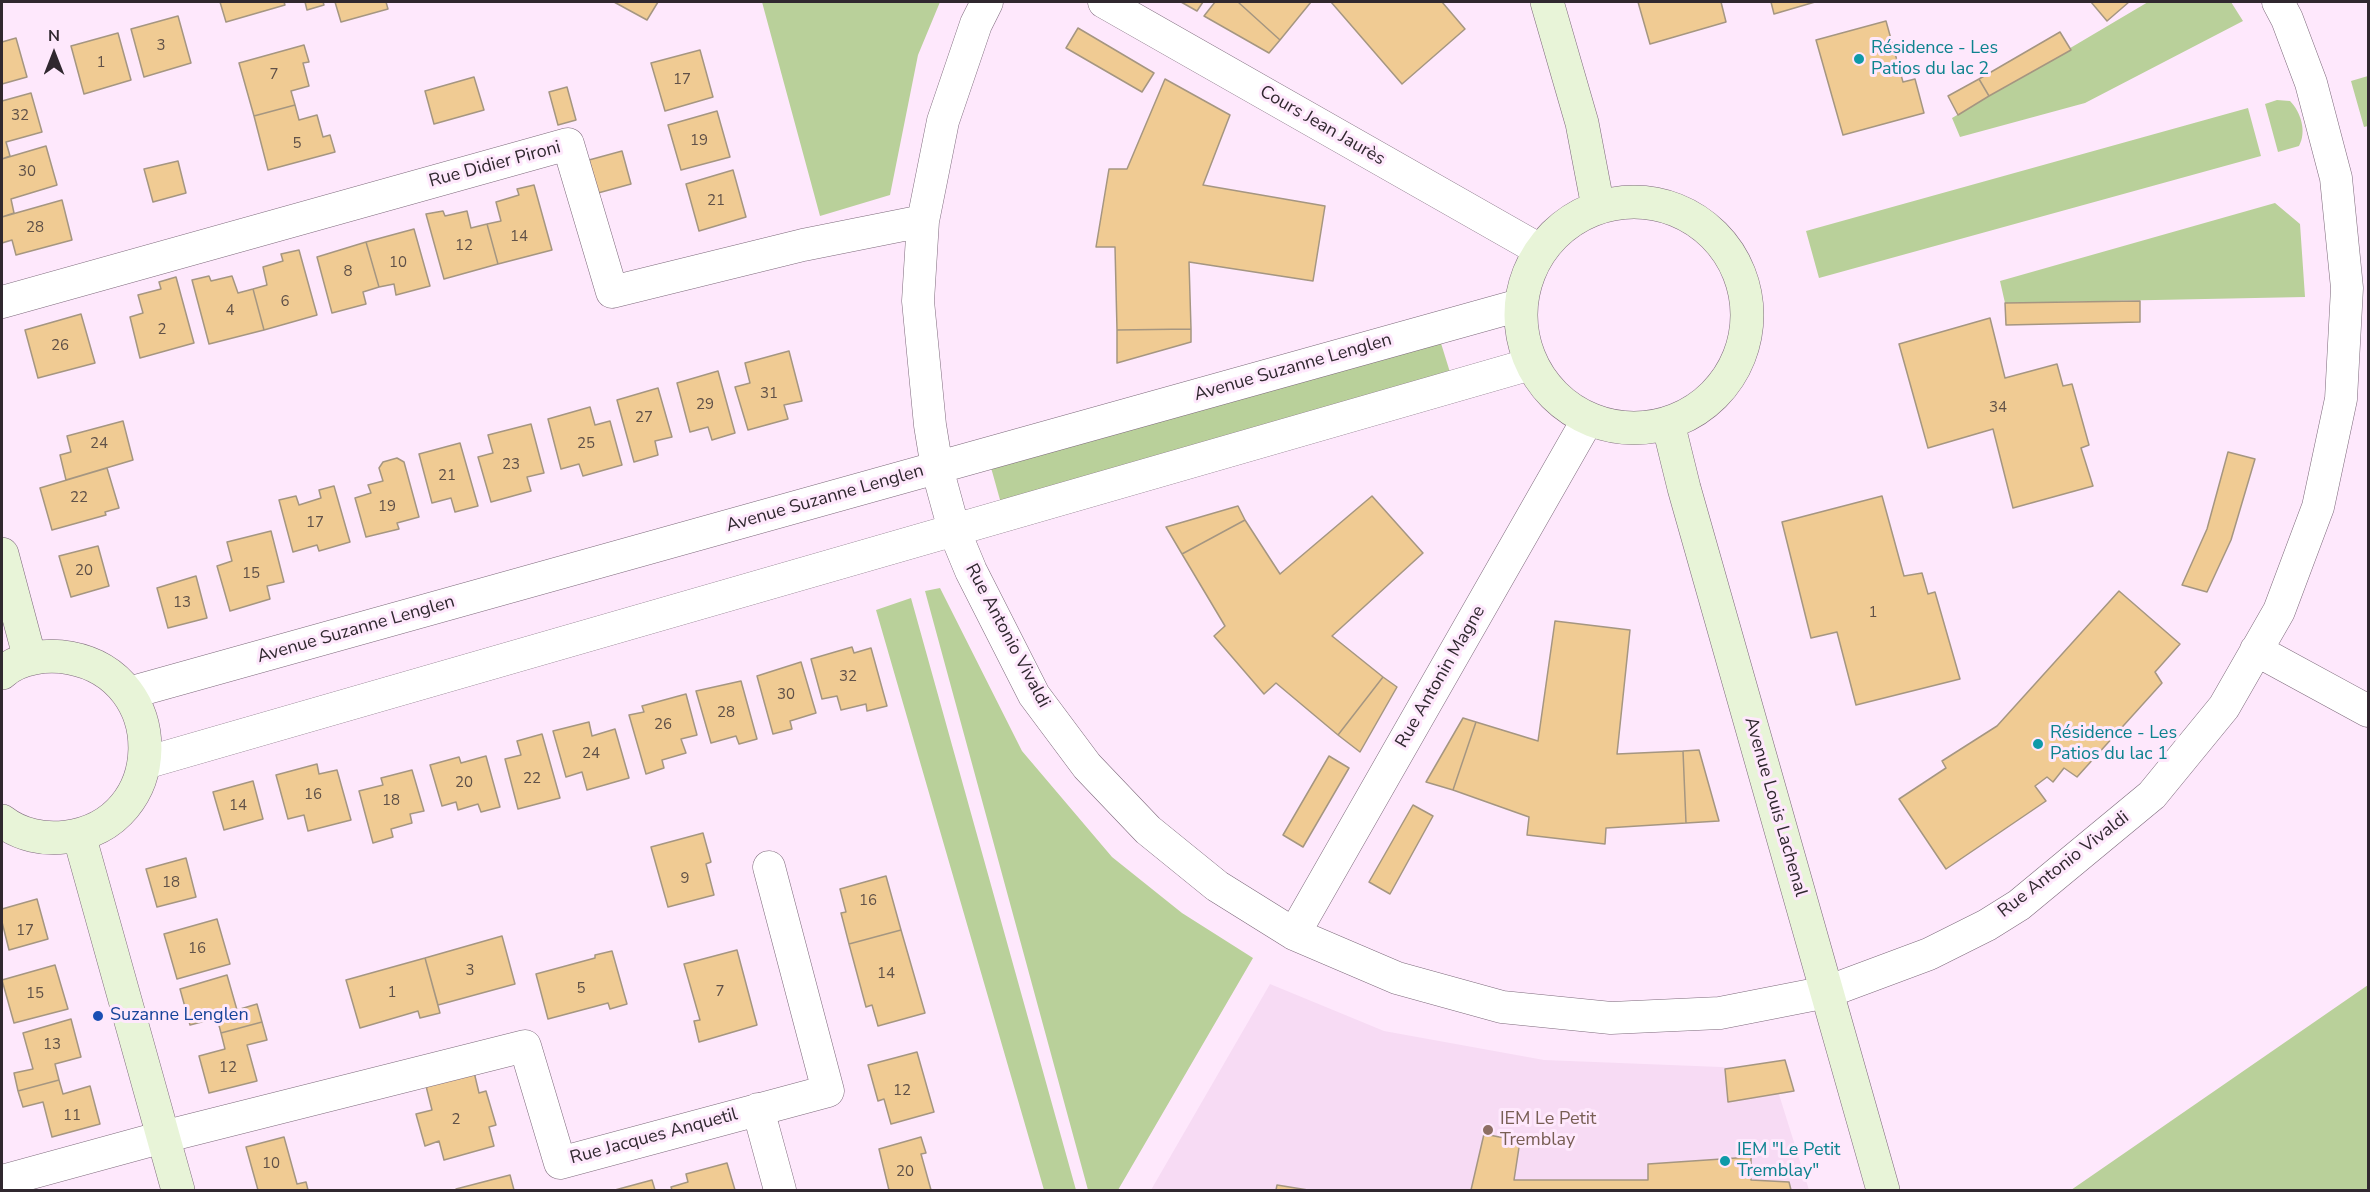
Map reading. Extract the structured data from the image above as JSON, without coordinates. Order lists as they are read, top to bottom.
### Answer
{
  "streets": {
    "street": [
      "Cours Jean Jaurès",
      "Rue Didier Pironi",
      "Avenue Suzanne Lenglen",
      "Rue Antonio Vivaldi",
      "Rue Antonin Magne",
      "Avenue Louis Lachenal",
      "Rue Jacques Anquetil"
    ]
  },
  "crossings": [
    ["Rue Didier Pironi", "Rue Antonio Vivaldi"],
    ["Avenue Suzanne Lenglen", "Rue Antonio Vivaldi"],
    ["Rue Antonio Vivaldi", "Rue Antonin Magne"],
    ["Rue Antonio Vivaldi", "Avenue Louis Lachenal"]
  ],
  "places": [
    "Résidence - Les Patios du lac 2",
    "Résidence - Les Patios du lac 1",
    "Suzanne Lenglen",
    "IEM Le Petit Tremblay",
    "IEM \"Le Petit Tremblay\""
  ],
  "house_numbers": [
    "3",
    "1",
    "7",
    "17",
    "32",
    "19",
    "5",
    "30",
    "21",
    "28",
    "14",
    "12",
    "10",
    "8",
    "6",
    "4",
    "2",
    "26",
    "31",
    "29",
    "34",
    "27",
    "24",
    "25",
    "23",
    "21",
    "22",
    "19",
    "17",
    "20",
    "15",
    "13",
    "1",
    "32",
    "30",
    "28",
    "26",
    "24",
    "22",
    "20",
    "16",
    "18",
    "14",
    "9",
    "18",
    "16",
    "17",
    "16",
    "3",
    "14",
    "5",
    "7",
    "1",
    "15",
    "13",
    "12",
    "12",
    "11",
    "2",
    "10",
    "20"
  ],
  "north": "top"
}
